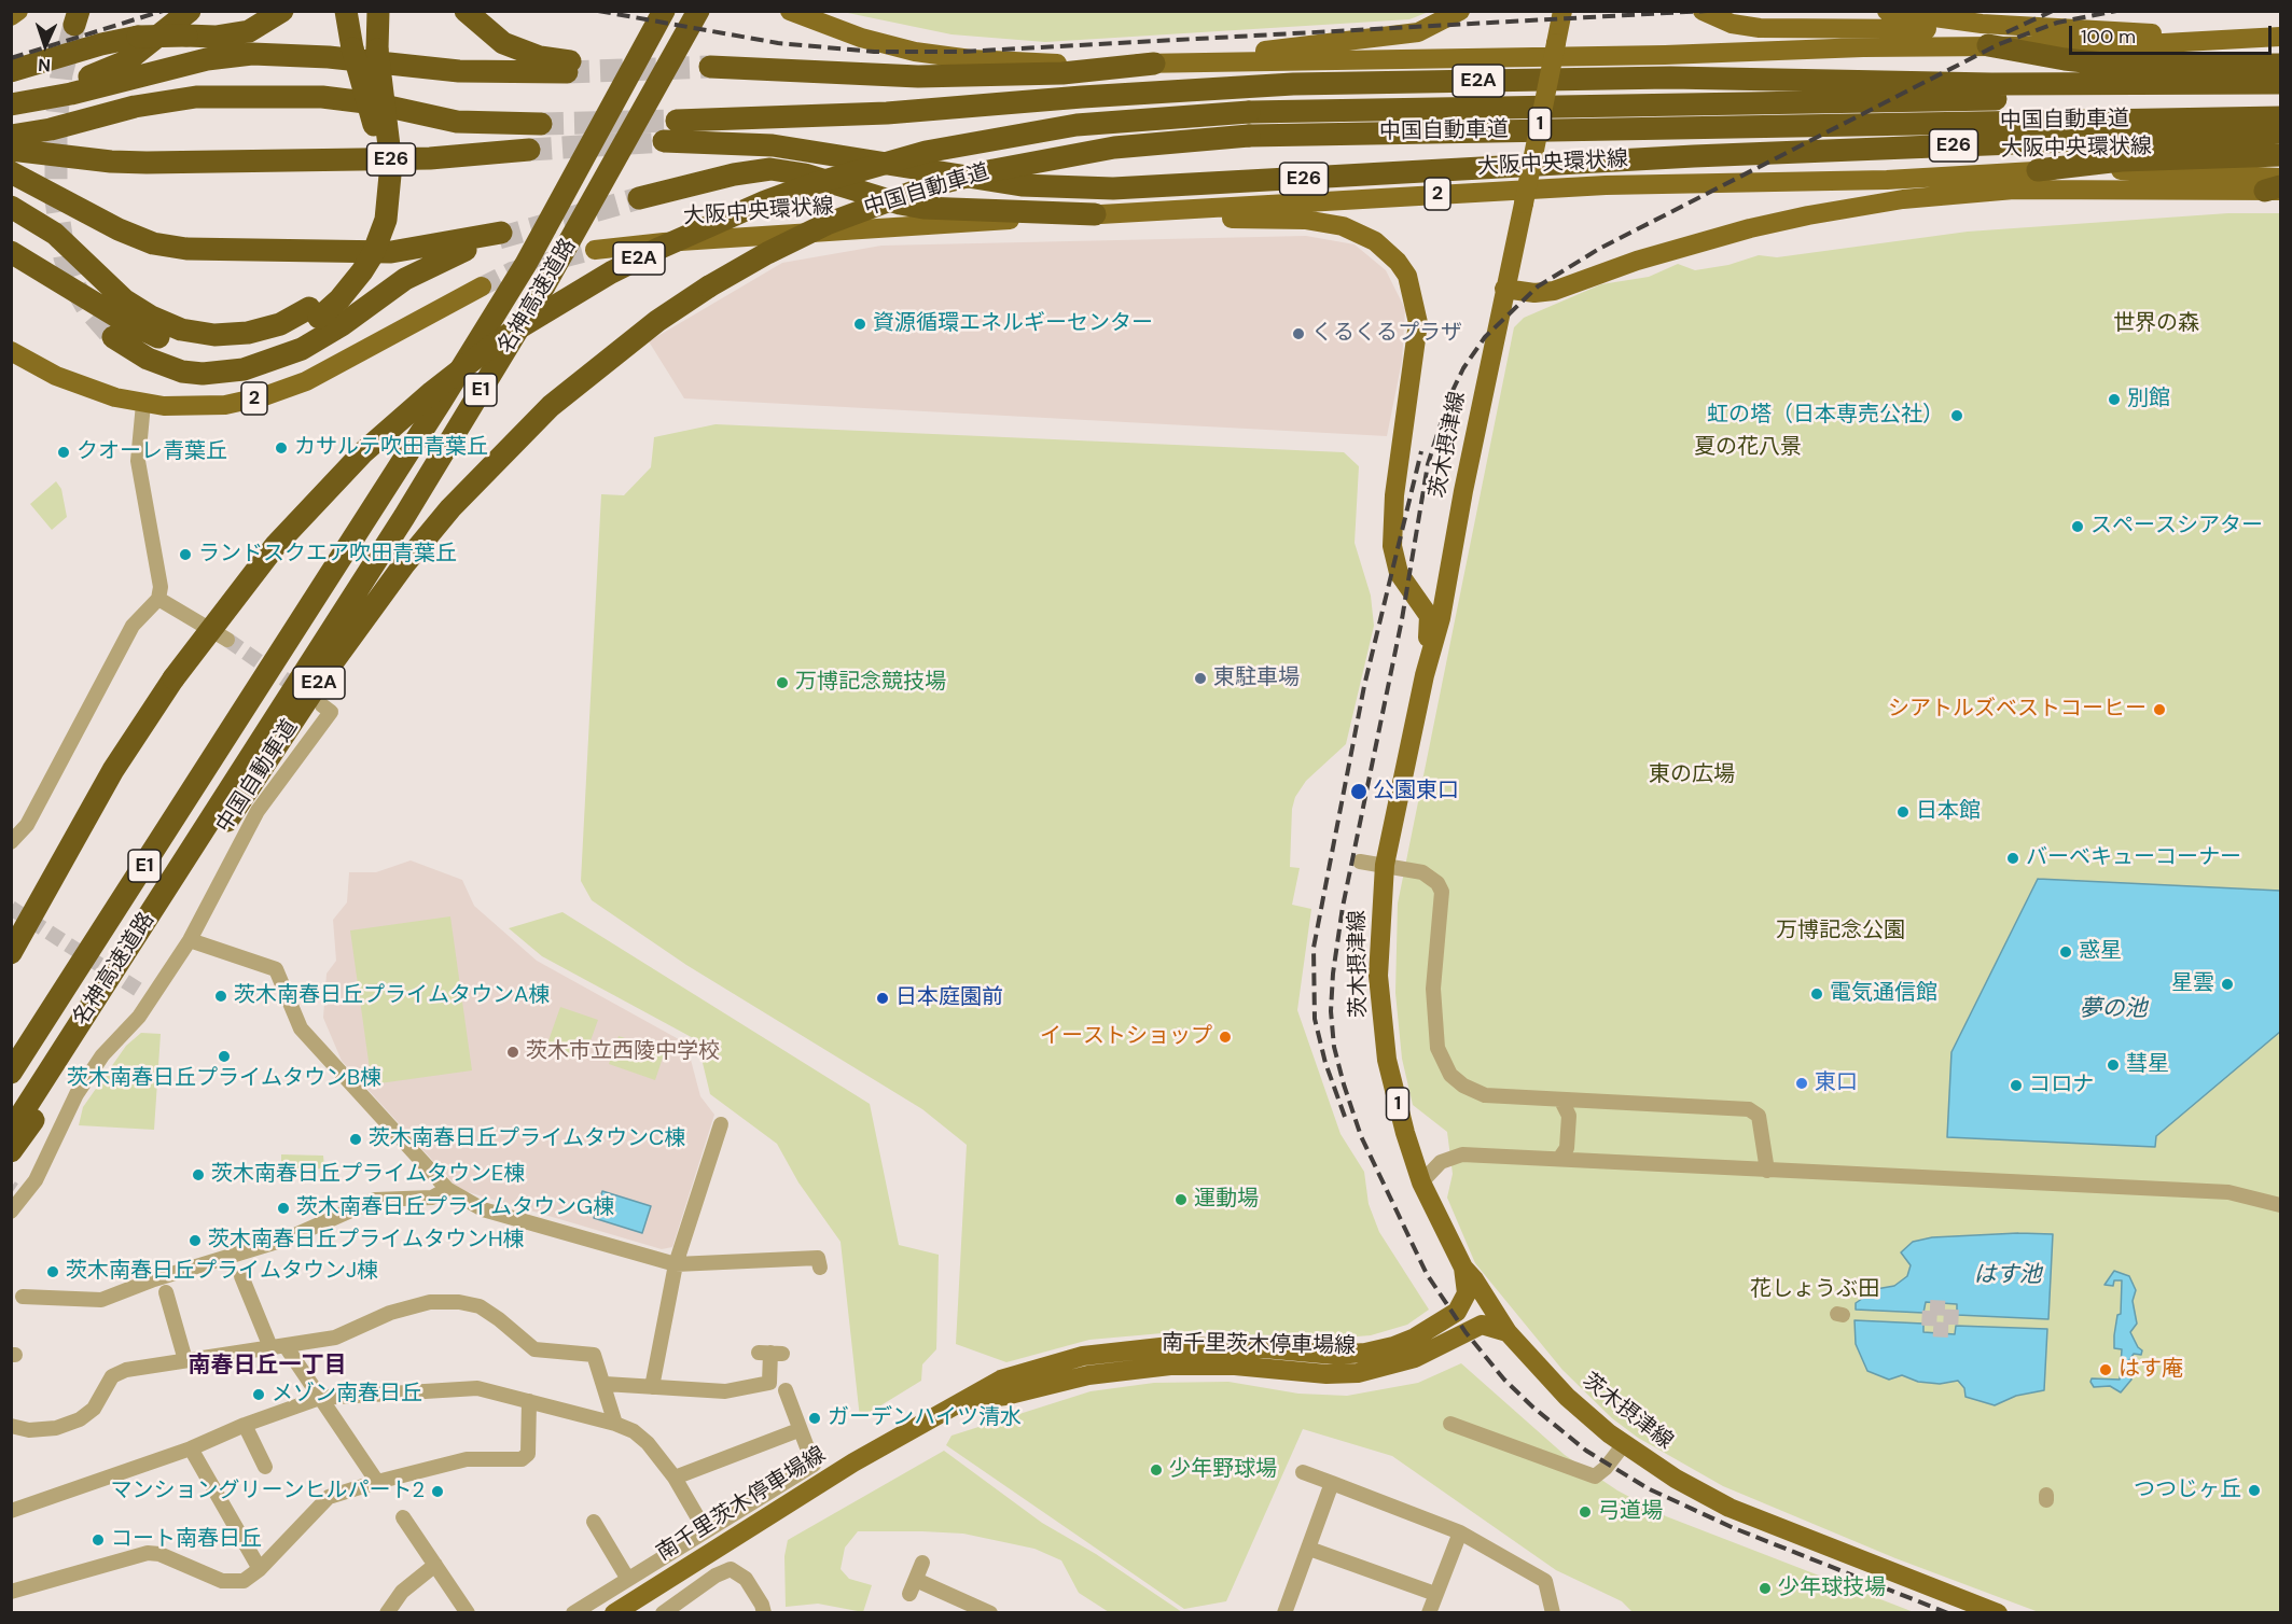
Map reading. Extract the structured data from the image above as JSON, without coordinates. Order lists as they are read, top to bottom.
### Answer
{
  "streets": {
    "highway": [
      "E2A",
      "中国自動車道",
      "E26",
      "名神高速道路",
      "E1"
    ],
    "main road": [
      "1",
      "大阪中央環状線",
      "2",
      "茨木摂津線",
      "南千里茨木停車場線"
    ]
  },
  "crossings": [
    ["茨木摂津線", "南千里茨木停車場線"]
  ],
  "districts": ["南春日丘一丁目"],
  "water": ["夢の池", "はす池"],
  "parks": [
    "世界の森",
    "夏の花八景",
    "東の広場",
    "万博記念公園",
    "花しょうぶ田"
  ],
  "places": [
    "資源循環エネルギーセンター",
    "くるくるプラザ",
    "別館",
    "虹の塔（日本専売公社）",
    "カサルテ吹田青葉丘",
    "クオーレ青葉丘",
    "スペースシアター",
    "ランドスクエア吹田青葉丘",
    "東駐車場",
    "万博記念競技場",
    "シアトルズベストコーヒー",
    "公園東口",
    "日本館",
    "バーベキューコーナー",
    "惑星",
    "星雲",
    "電気通信館",
    "茨木南春日丘プライムタウンA棟",
    "日本庭園前",
    "イーストショップ",
    "茨木市立西陵中学校",
    "茨木南春日丘プライムタウンB棟",
    "彗星",
    "東口",
    "コロナ",
    "茨木南春日丘プライムタウンC棟",
    "茨木南春日丘プライムタウンE棟",
    "運動場",
    "茨木南春日丘プライムタウンG棟",
    "茨木南春日丘プライムタウンH棟",
    "茨木南春日丘プライムタウンJ棟",
    "はす庵",
    "メゾン南春日丘",
    "ガーデンハイツ清水",
    "少年野球場",
    "つつじヶ丘",
    "マンショングリーンヒルパート2",
    "弓道場",
    "コート南春日丘",
    "少年球技場"
  ],
  "scale_bar": "100 m",
  "north": "bottom"
}
